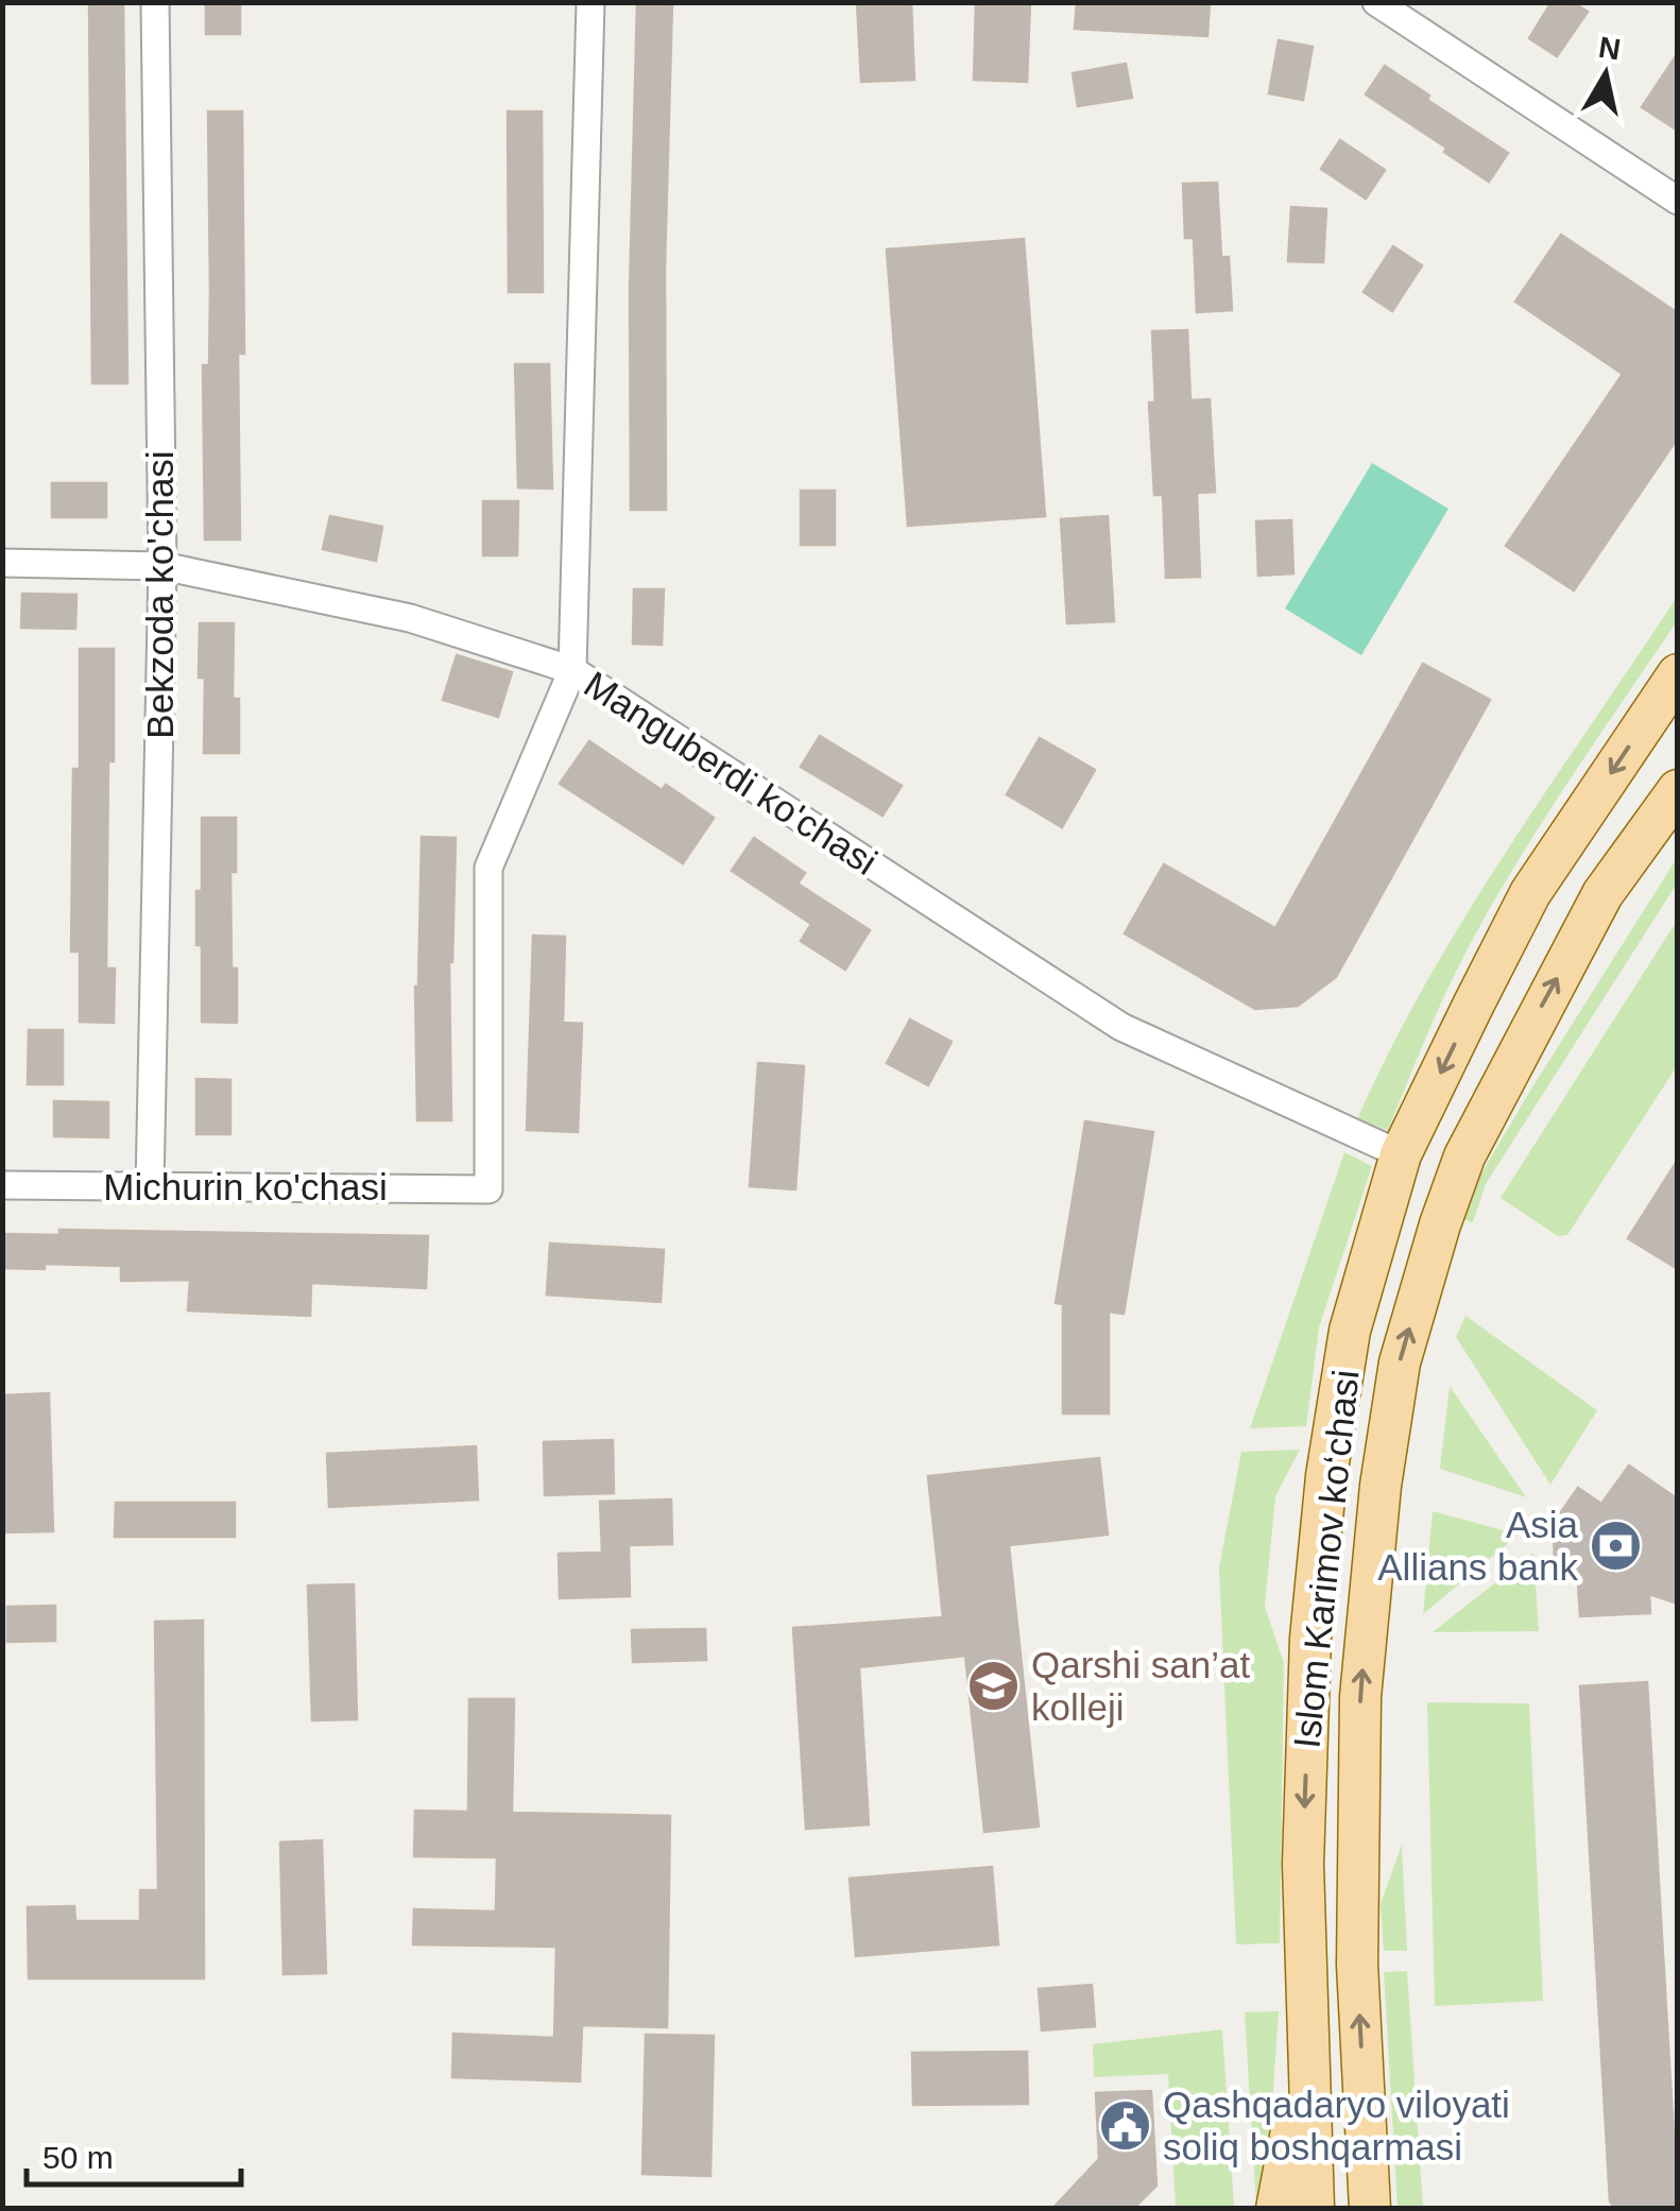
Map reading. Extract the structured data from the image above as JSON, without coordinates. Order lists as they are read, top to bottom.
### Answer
{
  "streets": {
    "main road": ["Islom Karimov ko‘chasi"],
    "street": ["Bekzoda ko'chasi", "Manguberdi ko'chasi", "Michurin ko'chasi"]
  },
  "crossings": [
    ["Bekzoda ko'chasi", "Manguberdi ko'chasi"],
    ["Bekzoda ko'chasi", "Michurin ko'chasi"],
    ["Manguberdi ko'chasi", "Michurin ko'chasi"],
    ["Manguberdi ko'chasi", "Islom Karimov ko‘chasi"]
  ],
  "places": {
    "bank": ["Asia Allians bank"],
    "school or university": ["Qarshi san’at kolleji"],
    "public building": ["Qashqadaryo viloyati soliq boshqarmasi"]
  },
  "scale_bar": "50 m",
  "north": "top"
}
